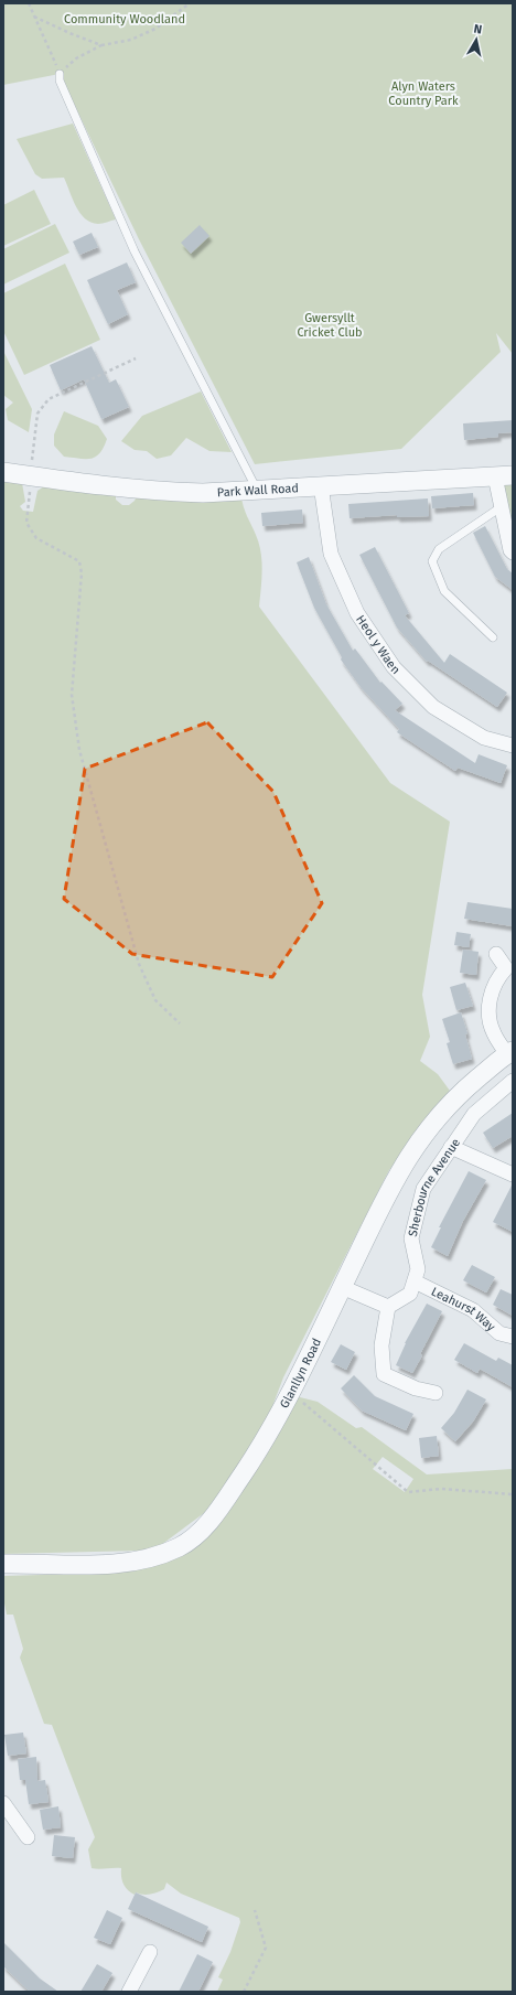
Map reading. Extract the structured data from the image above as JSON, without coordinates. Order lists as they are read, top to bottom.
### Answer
{
  "streets": {
    "street": [
      "Park Wall Road",
      "Heol y Waen",
      "Sherbourne Avenue",
      "Leahurst Way",
      "Glanllyn Road"
    ]
  },
  "crossings": [
    ["Park Wall Road", "Heol y Waen"],
    ["Sherbourne Avenue", "Leahurst Way"]
  ],
  "parks": ["Community Woodland", "Alyn Waters Country Park", "Gwersyllt Cricket Club"],
  "north": "top"
}
